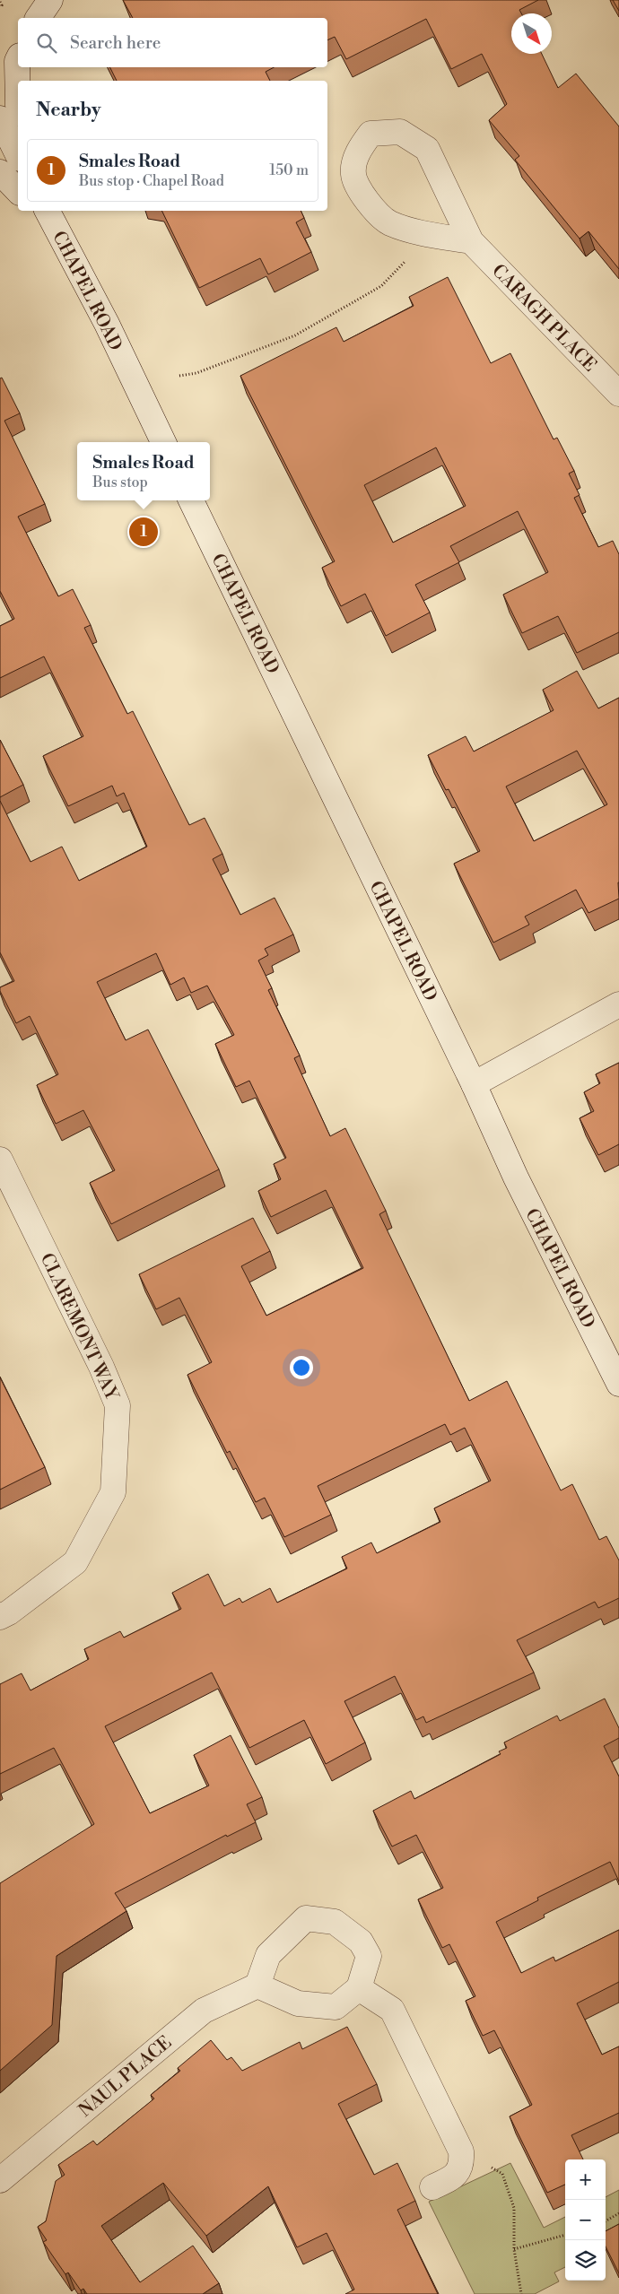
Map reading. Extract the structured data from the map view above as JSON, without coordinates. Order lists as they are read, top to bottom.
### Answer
{
  "streets": {
    "street": [
      "CHAPEL ROAD",
      "CARAGH PLACE",
      "CLAREMONT WAY",
      "NAUL PLACE"
    ]
  },
  "north": "bottom right",
  "page": {
    "search": "Search here",
    "heading": "Nearby",
    "list": [
      {
        "mark": "1",
        "name": "Smales Road",
        "note": "Bus stop · Chapel Road",
        "value": "150 m"
      }
    ],
    "popup": ["Smales Road", "Bus stop"],
    "pins": "1",
    "map_buttons": ["+", "−"]
  }
}
